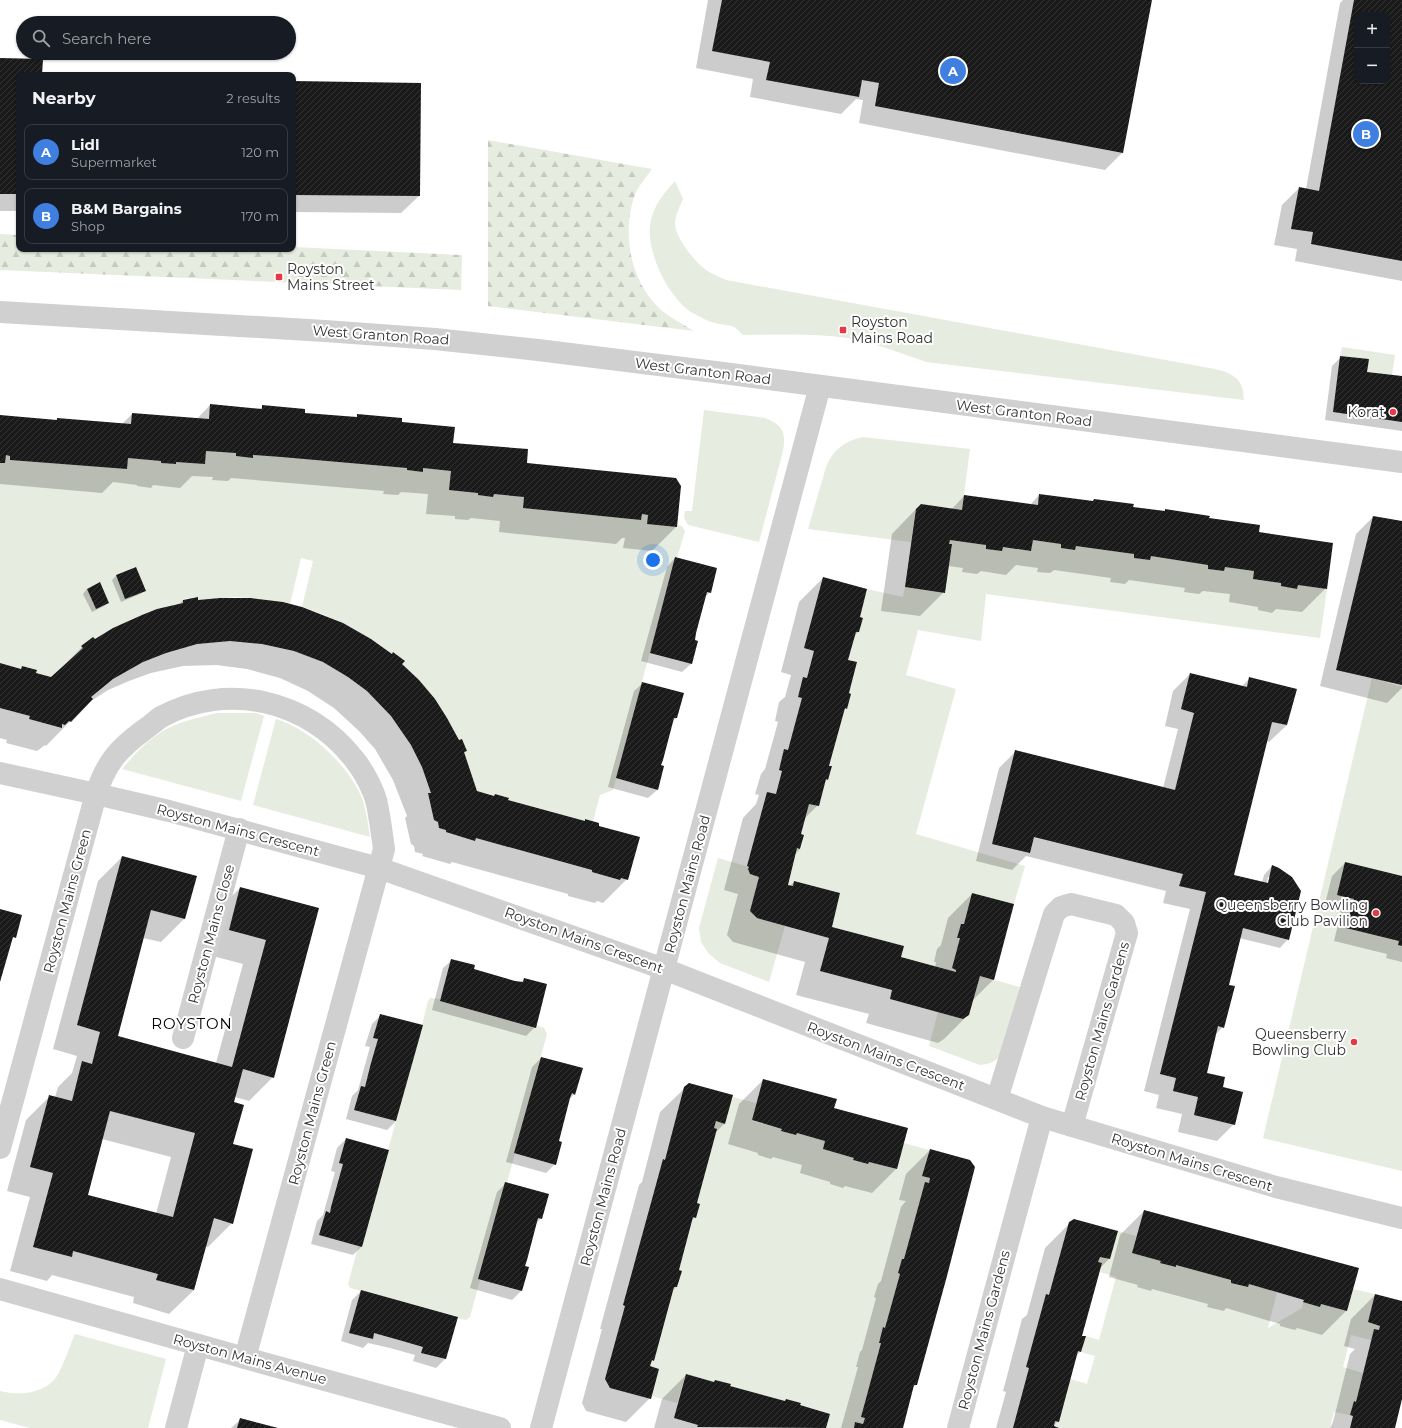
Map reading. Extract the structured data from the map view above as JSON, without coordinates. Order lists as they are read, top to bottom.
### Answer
{
  "streets": {
    "street": [
      "West Granton Road",
      "Royston Mains Crescent",
      "Royston Mains Road",
      "Royston Mains Green",
      "Royston Mains Close",
      "Royston Mains Gardens",
      "Royston Mains Avenue"
    ]
  },
  "crossings": [
    ["West Granton Road", "Royston Mains Road"],
    ["Royston Mains Crescent", "Royston Mains Road"],
    ["Royston Mains Crescent", "Royston Mains Green"],
    ["Royston Mains Crescent", "Royston Mains Close"],
    ["Royston Mains Crescent", "Royston Mains Gardens"],
    ["Royston Mains Green", "Royston Mains Avenue"]
  ],
  "districts": ["ROYSTON"],
  "places": {
    "transit": ["Royston Mains Street", "Royston Mains Road"],
    "other": ["Korat", "Queensberry Bowling Club Pavilion", "Queensberry Bowling Club"]
  },
  "page": {
    "map_buttons": ["+", "−"],
    "search": "Search here",
    "pins": ["A", "B"],
    "heading": ["Nearby", "2 results"],
    "list": [
      {
        "mark": "A",
        "name": "Lidl",
        "note": "Supermarket",
        "value": "120 m"
      },
      {
        "mark": "B",
        "name": "B&M Bargains",
        "note": "Shop",
        "value": "170 m"
      }
    ]
  }
}
